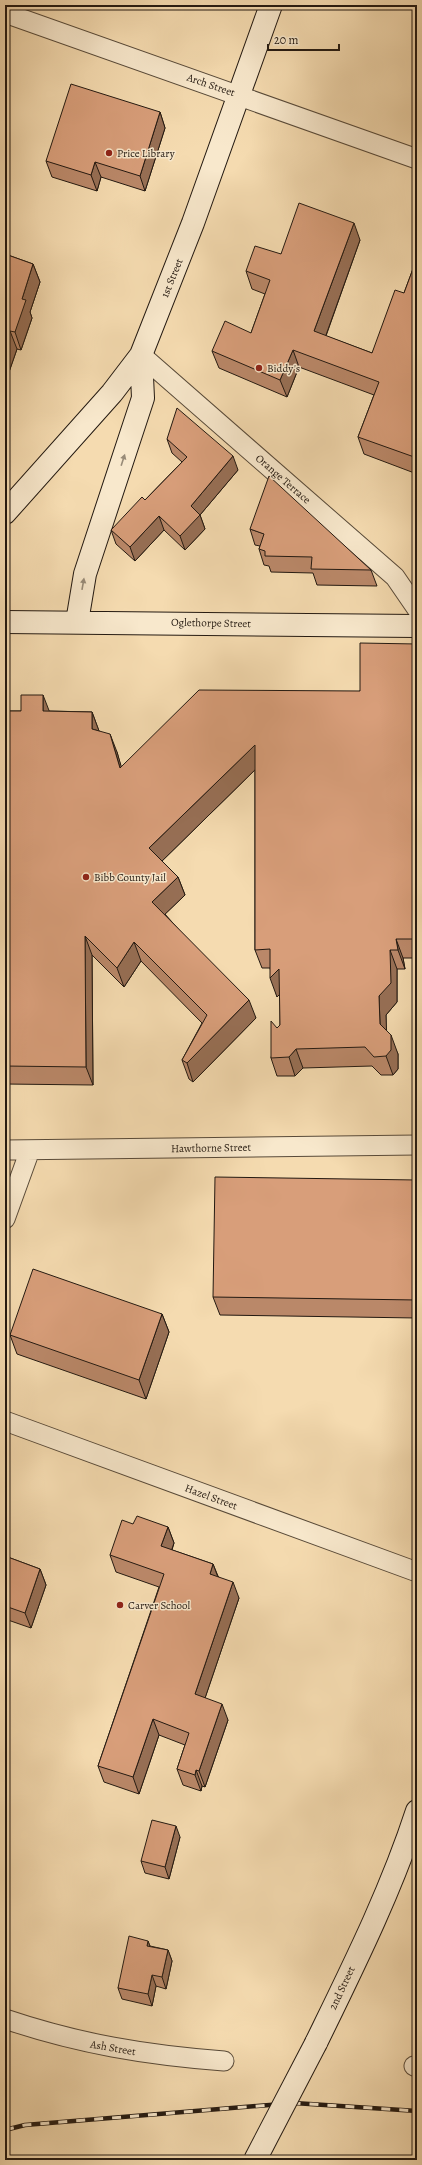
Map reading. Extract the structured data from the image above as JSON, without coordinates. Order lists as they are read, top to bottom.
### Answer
{
  "streets": {
    "street": [
      "Arch Street",
      "1st Street",
      "Orange Terrace",
      "Oglethorpe Street",
      "Hawthorne Street",
      "Hazel Street",
      "2nd Street",
      "Ash Street"
    ]
  },
  "crossings": [
    ["Arch Street", "1st Street"],
    ["1st Street", "Orange Terrace"]
  ],
  "places": [
    "Price Library",
    "Biddy's",
    "Bibb County Jail",
    "Carver School"
  ],
  "scale_bar": "20 m"
}
